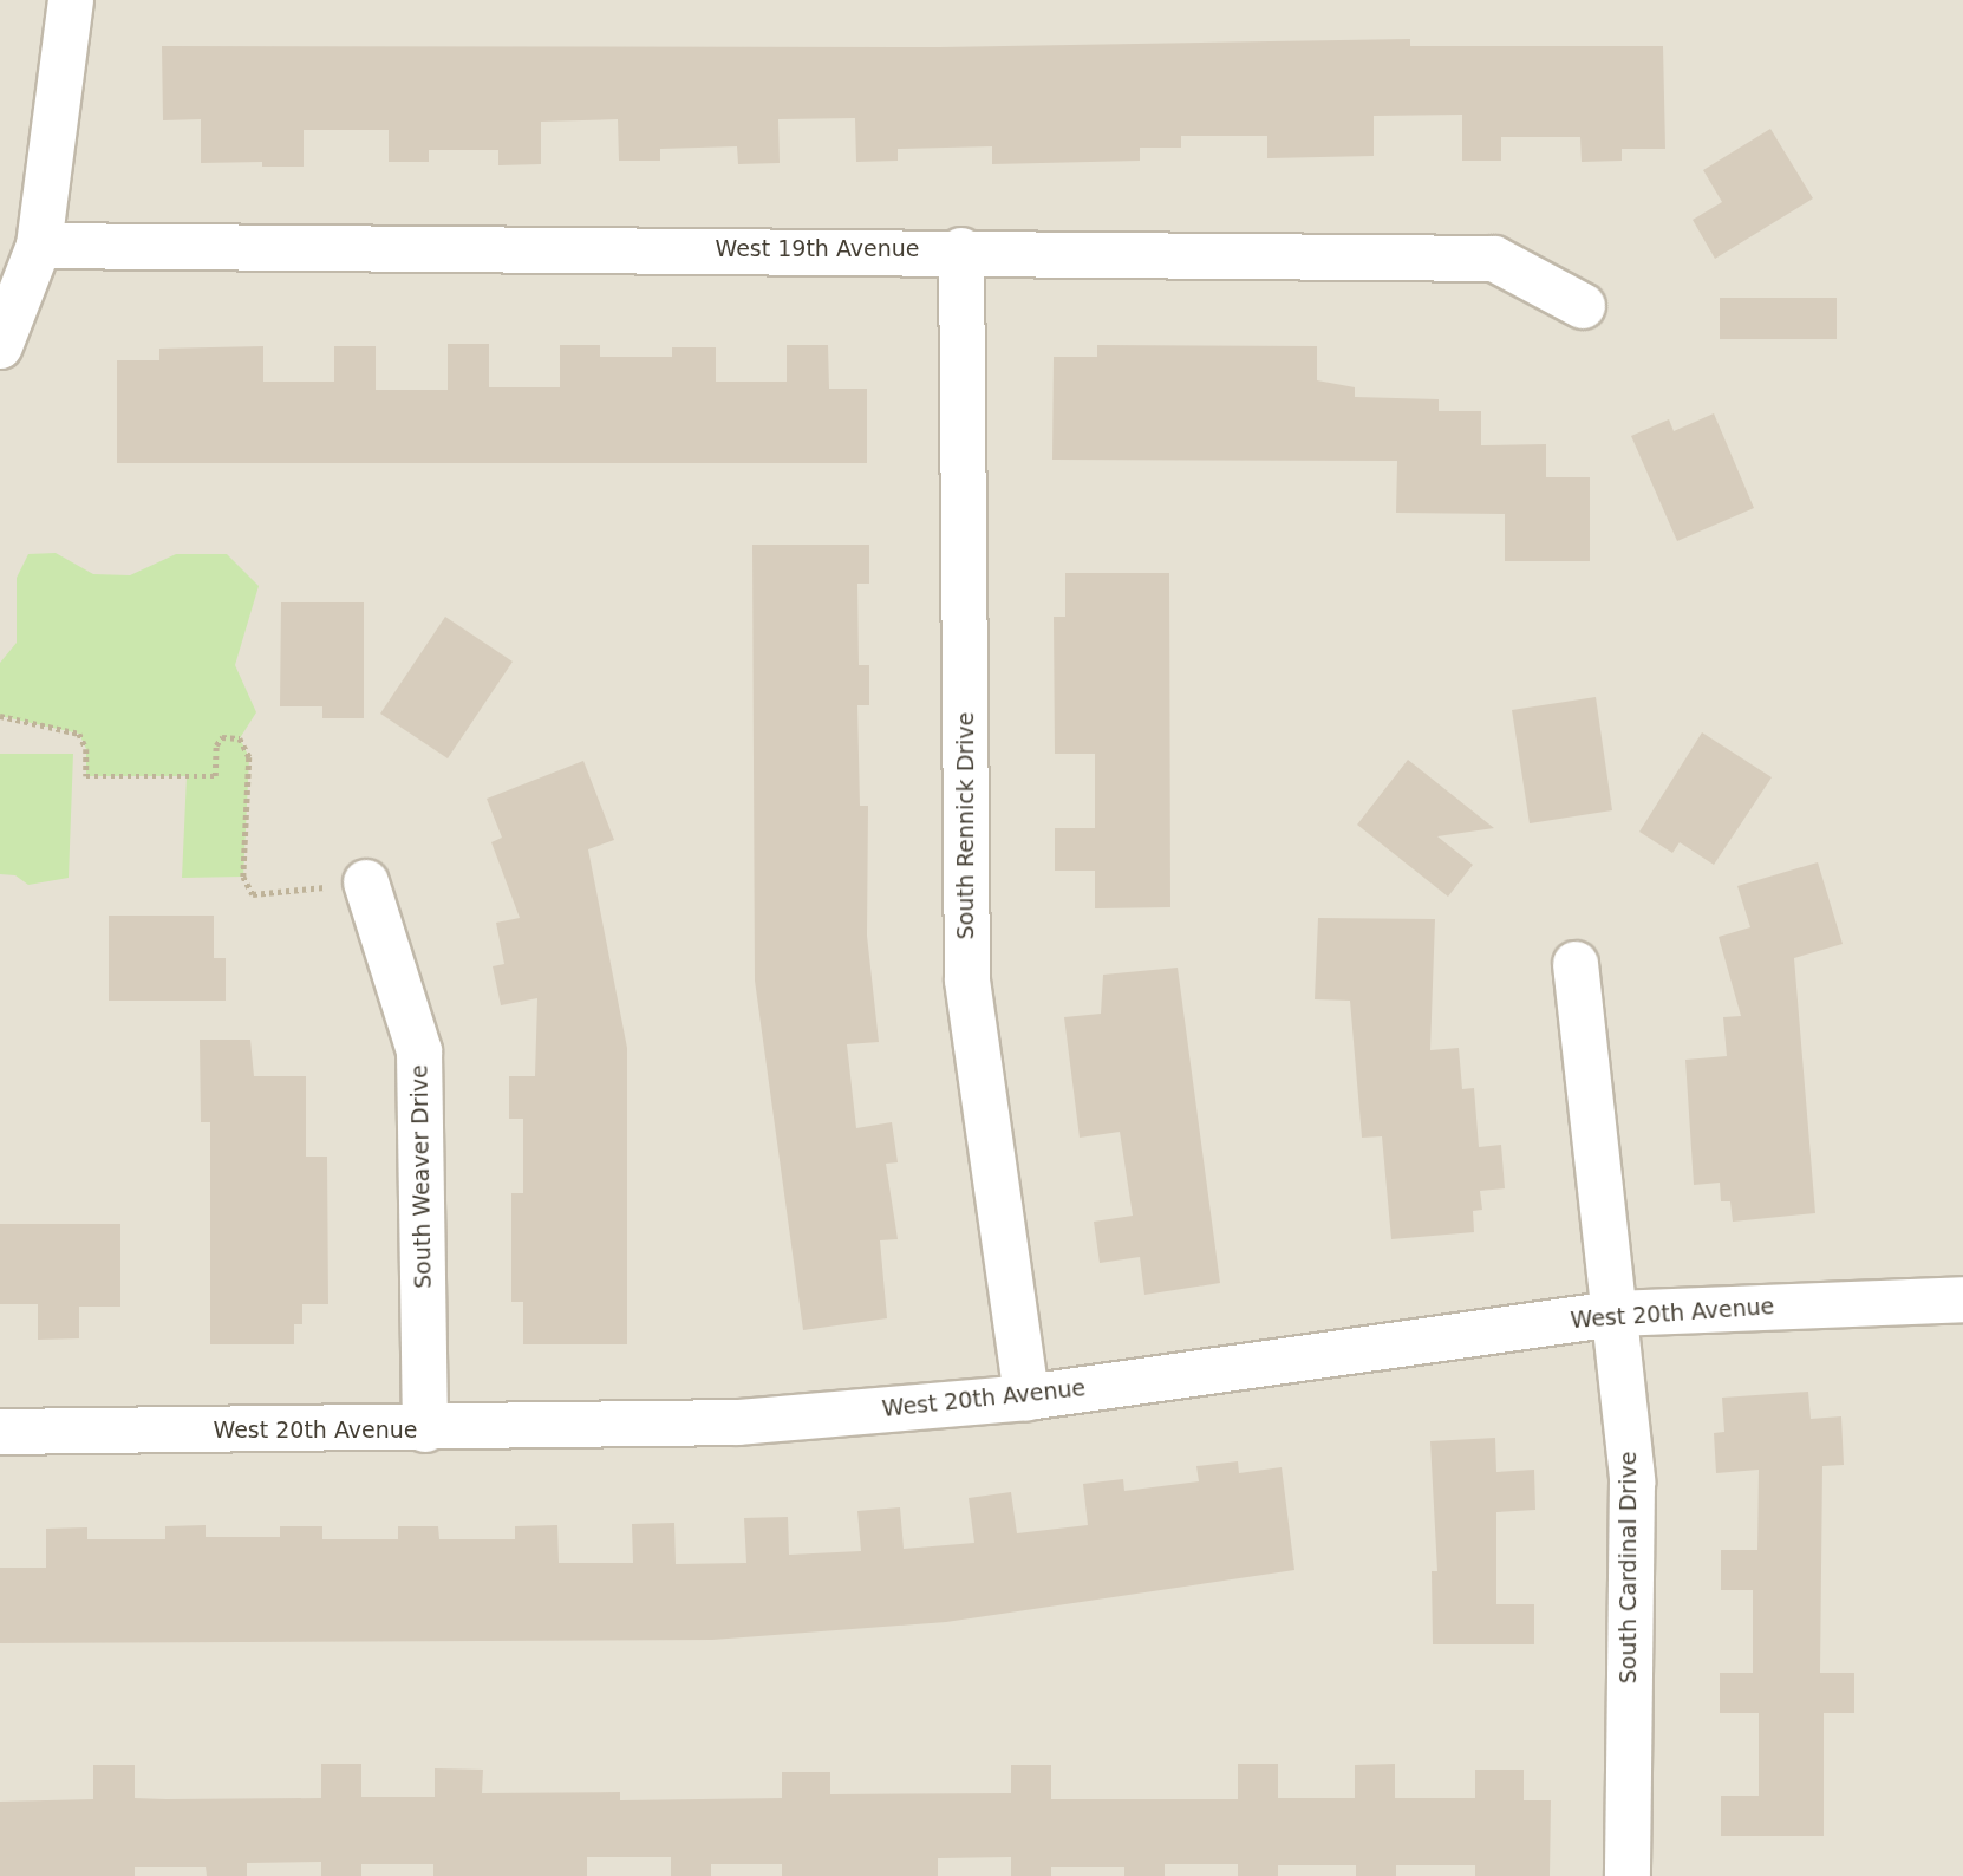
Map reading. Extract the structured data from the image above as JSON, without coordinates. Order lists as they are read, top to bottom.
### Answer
{
  "streets": {
    "street": [
      "West 19th Avenue",
      "South Rennick Drive",
      "South Weaver Drive",
      "West 20th Avenue",
      "South Cardinal Drive"
    ]
  },
  "crossings": [
    ["West 19th Avenue", "South Rennick Drive"],
    ["South Rennick Drive", "West 20th Avenue"],
    ["South Weaver Drive", "West 20th Avenue"],
    ["West 20th Avenue", "South Cardinal Drive"]
  ]
}
